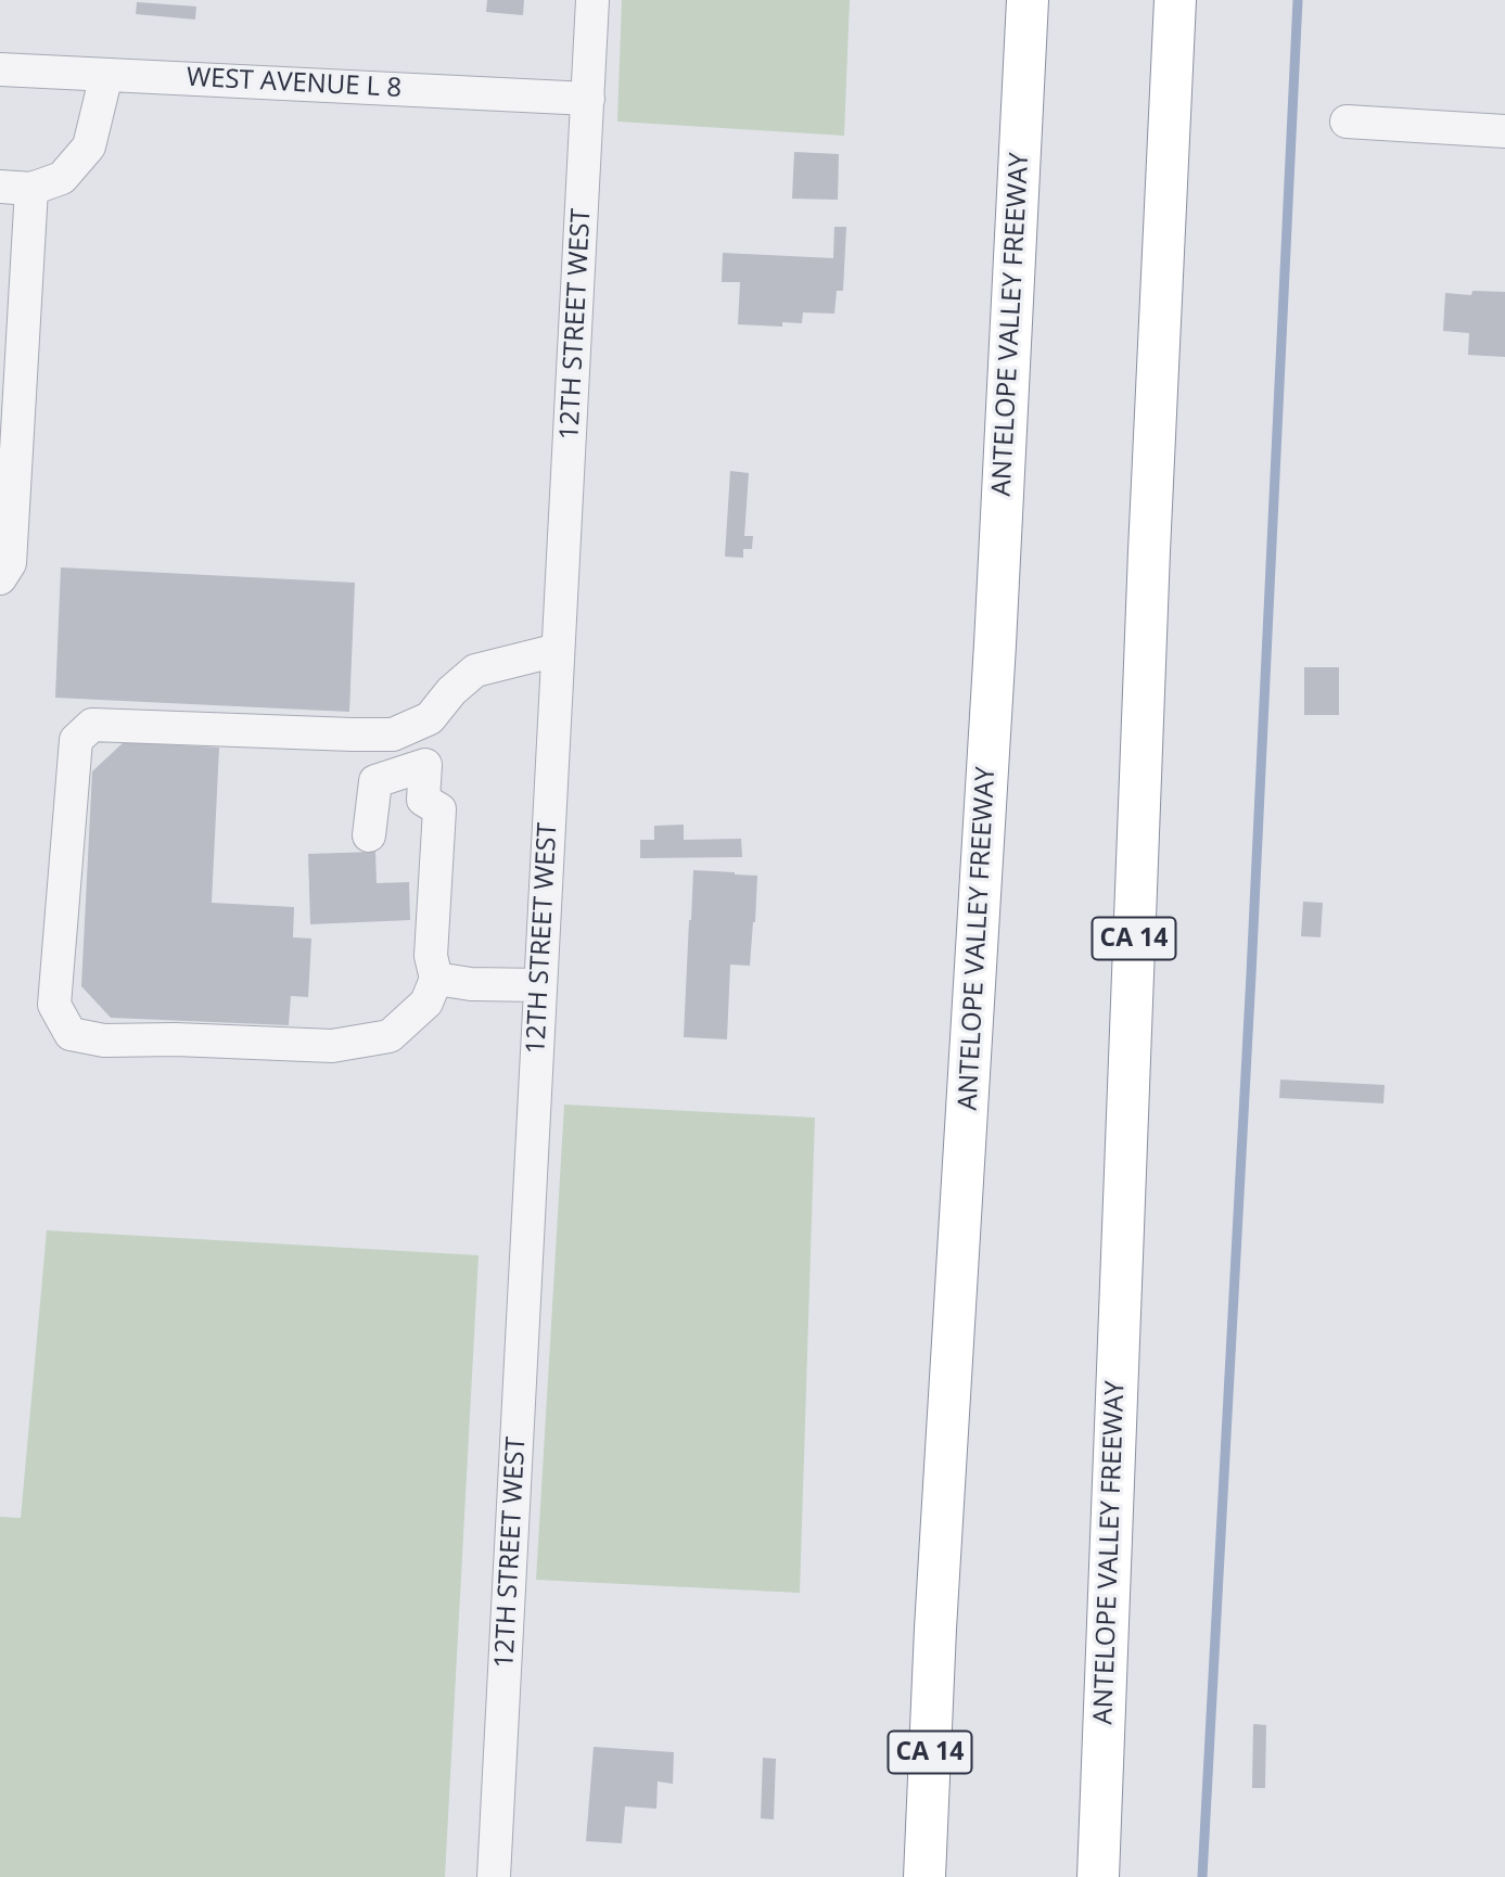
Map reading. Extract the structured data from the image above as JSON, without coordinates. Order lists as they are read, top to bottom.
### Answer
{
  "streets": {
    "highway": ["ANTELOPE VALLEY FREEWAY", "CA 14"],
    "street": ["WEST AVENUE L 8", "12TH STREET WEST"]
  },
  "crossings": [
    ["WEST AVENUE L 8", "12TH STREET WEST"]
  ]
}
